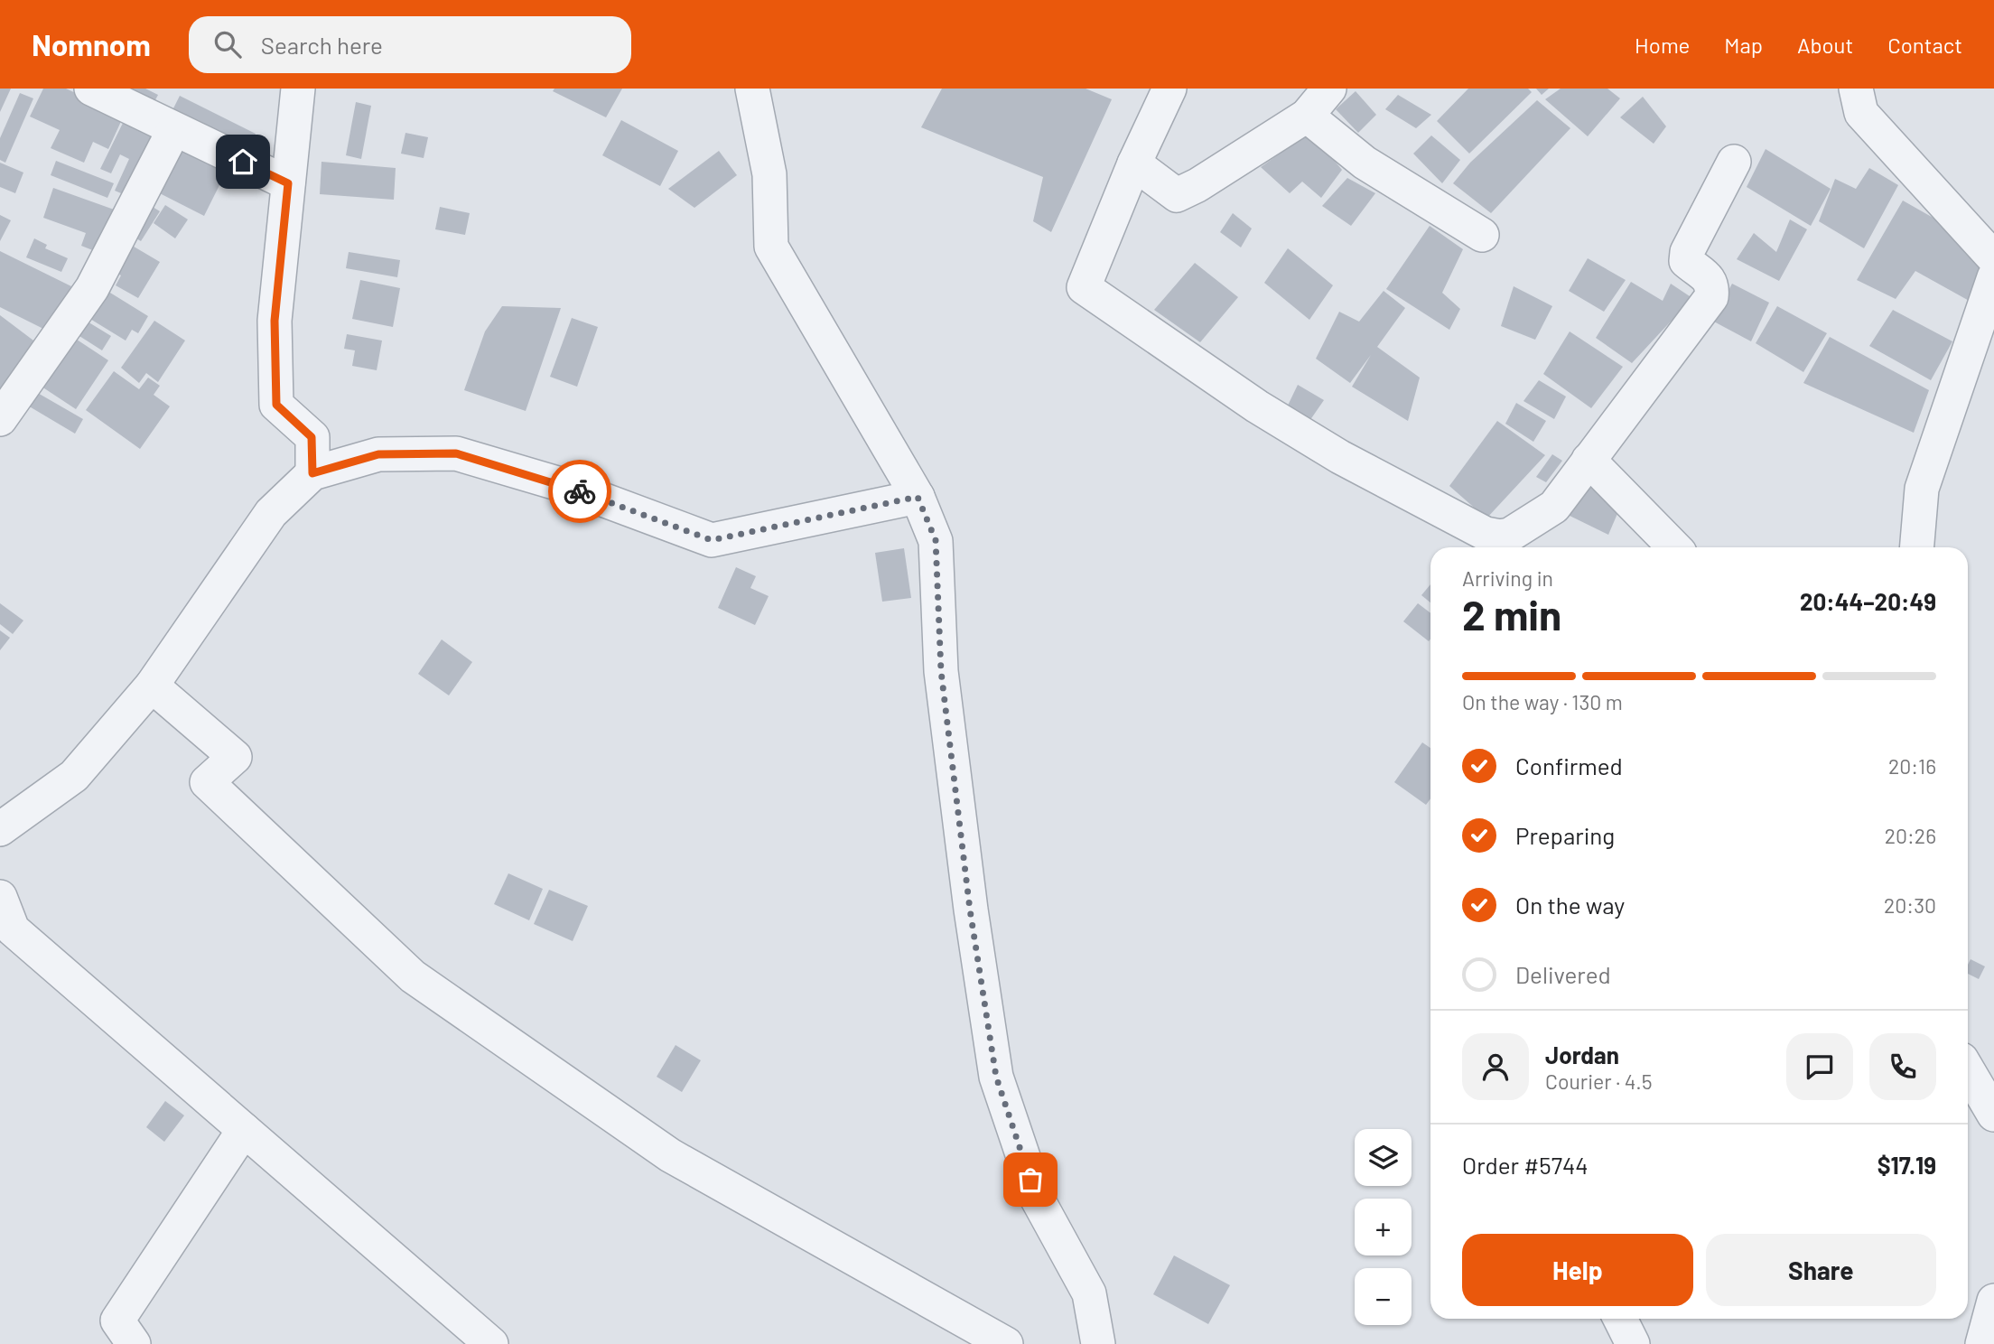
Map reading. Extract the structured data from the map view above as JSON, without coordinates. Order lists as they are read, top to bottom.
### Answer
{
  "page": {
    "header": "Nomnom",
    "search": "Search here",
    "nav": [
      "Home",
      "Map",
      "About",
      "Contact"
    ],
    "heading": ["2 min", "Arriving in", "20:44–20:49"],
    "panel": [
      "Jordan",
      "Courier · 4.5",
      "Order #5744",
      "$17.19"
    ],
    "bar": "On the way · 130 m",
    "list": [
      ["Confirmed", "20:16"],
      ["Preparing", "20:26"],
      ["On the way", "20:30"],
      "Delivered"
    ],
    "map_buttons": ["+", "−"],
    "buttons": ["Help", "Share"]
  }
}
